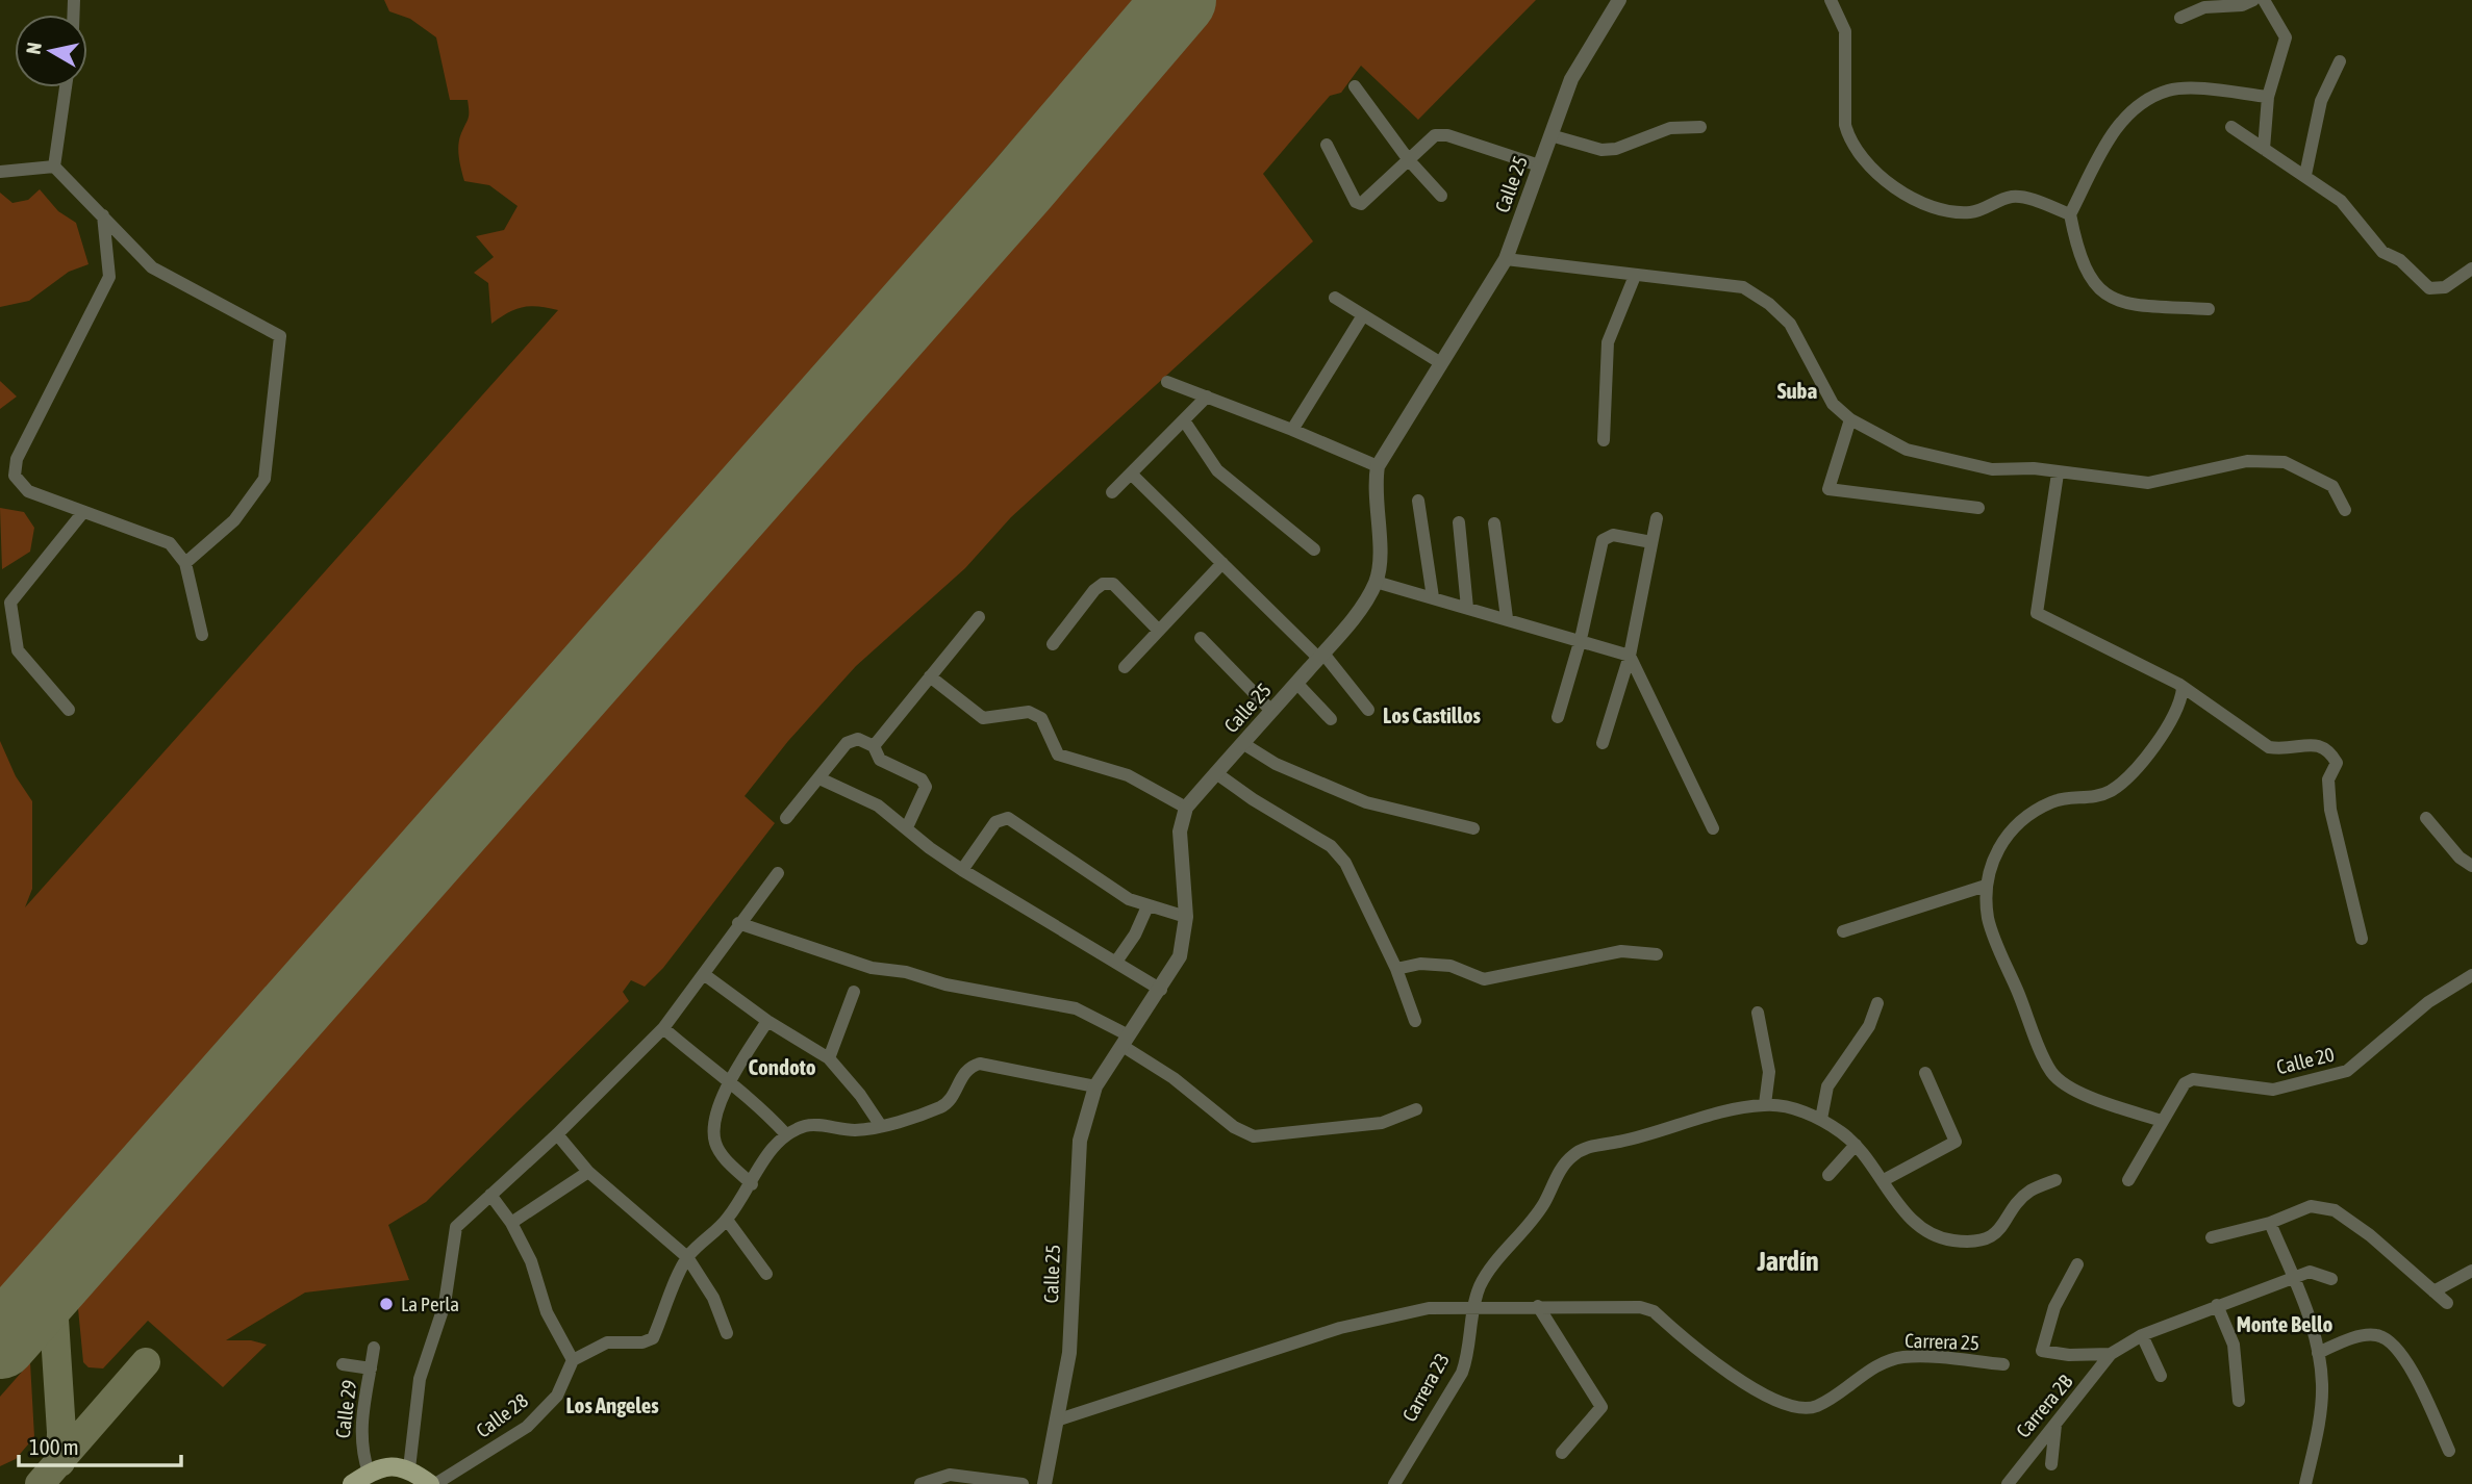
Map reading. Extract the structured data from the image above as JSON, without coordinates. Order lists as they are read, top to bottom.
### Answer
{
  "streets": {
    "street": [
      "Calle 25",
      "Calle 20",
      "Carrera 25",
      "Carrera 23",
      "Carrera 2B",
      "Calle 29",
      "Calle 28"
    ]
  },
  "districts": [
    "Suba",
    "Los Castillos",
    "Condoto",
    "Jardín",
    "Monte Bello",
    "Los Angeles"
  ],
  "places": ["La Perla"],
  "scale_bar": "100 m",
  "north": "left"
}
